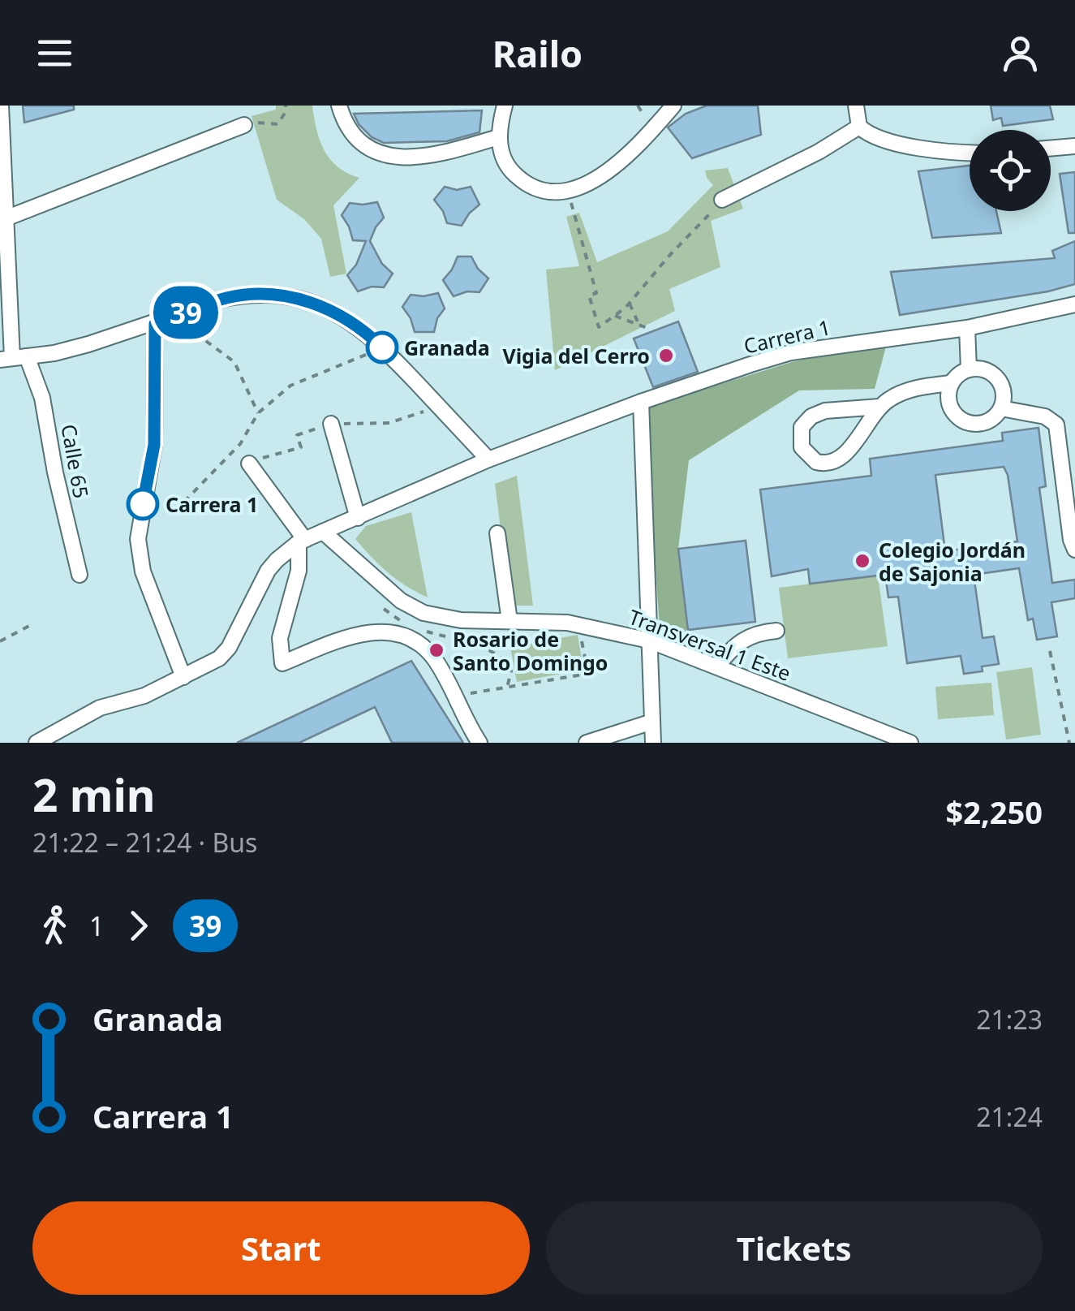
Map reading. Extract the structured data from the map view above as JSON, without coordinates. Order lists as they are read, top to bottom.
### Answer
{
  "streets": {
    "street": ["Carrera 1", "Calle 65", "Transversal 1 Este"]
  },
  "crossings": [
    ["Carrera 1", "Transversal 1 Este"]
  ],
  "places": [
    "Granada",
    "Vigia del Cerro",
    "Carrera 1",
    "Colegio Jordán de Sajonia",
    "Rosario de Santo Domingo"
  ],
  "lines": ["bus line 39"],
  "page": {
    "header": "Railo",
    "on_map": "39",
    "heading": ["2 min", "21:22 – 21:24 · Bus", "$2,250"],
    "legs": ["1", "39"],
    "list": [
      {
        "name": "Granada",
        "value": "21:23"
      },
      {
        "name": "Carrera 1",
        "value": "21:24"
      }
    ],
    "buttons": ["Start", "Tickets"]
  }
}
